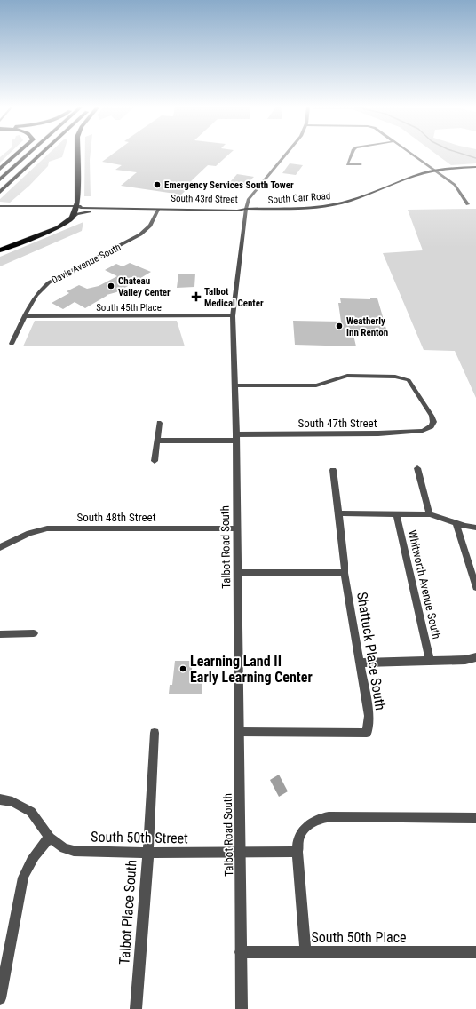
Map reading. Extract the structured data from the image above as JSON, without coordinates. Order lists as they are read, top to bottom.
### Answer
{
  "streets": {
    "main road": ["South Carr Road", "South 43rd Street"],
    "street": [
      "Davis Avenue South",
      "South 45th Place",
      "South 47th Street",
      "South 48th Street",
      "Talbot Road South",
      "Whitworth Avenue South",
      "Shattuck Place South",
      "South 50th Street",
      "Talbot Place South",
      "South 50th Place"
    ]
  },
  "crossings": [
    ["South Carr Road", "South 43rd Street"],
    ["South Carr Road", "Talbot Road South"],
    ["South 43rd Street", "Davis Avenue South"],
    ["South 43rd Street", "Talbot Road South"],
    ["Davis Avenue South", "South 45th Place"],
    ["South 45th Place", "Talbot Road South"],
    ["South 47th Street", "Talbot Road South"],
    ["South 48th Street", "Talbot Road South"],
    ["Talbot Road South", "Shattuck Place South"],
    ["Talbot Road South", "South 50th Street"],
    ["Talbot Road South", "South 50th Place"],
    ["South 50th Street", "Talbot Place South"]
  ],
  "places": {
    "other": [
      "Emergency Services South Tower",
      "Chateau Valley Center",
      "Weatherly Inn Renton",
      "Learning Land II Early Learning Center"
    ],
    "health": ["Talbot Medical Center"]
  }
}
